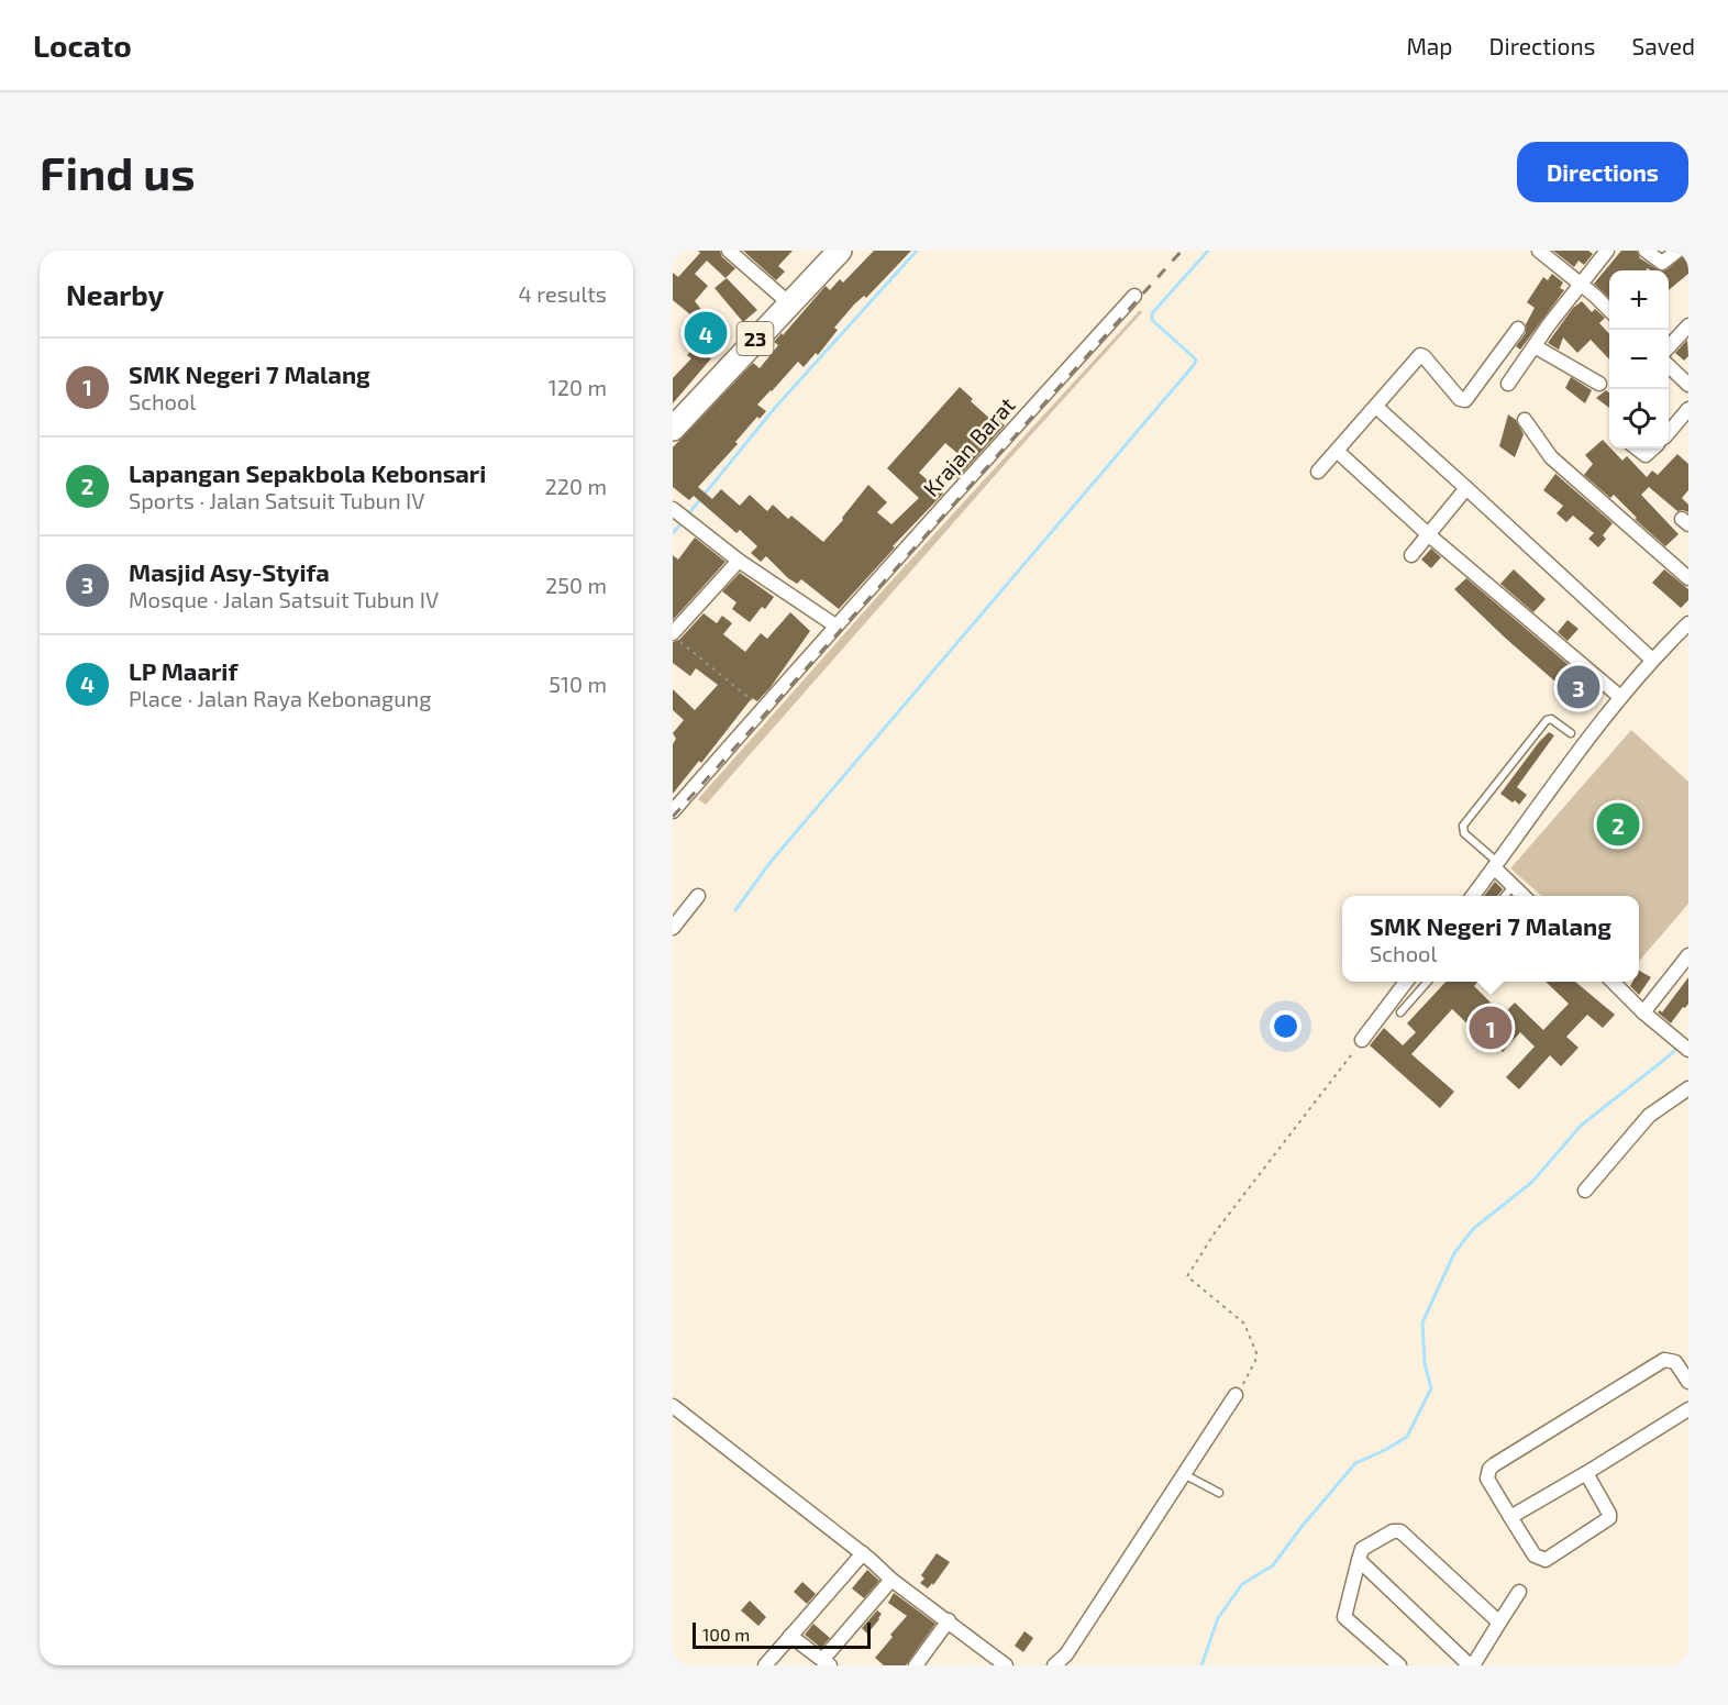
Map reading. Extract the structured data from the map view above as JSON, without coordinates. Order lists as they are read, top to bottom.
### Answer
{
  "streets": {
    "highway": ["23"],
    "street": ["Krajan Barat"]
  },
  "scale_bar": "100 m",
  "page": {
    "header": "Locato",
    "nav": ["Map", "Directions", "Saved"],
    "buttons": "Directions",
    "title": "Find us",
    "heading": ["Nearby", "4 results"],
    "map_buttons": ["+", "−"],
    "pins": [
      "4",
      "3",
      "2",
      "1"
    ],
    "list": [
      {
        "mark": "1",
        "name": "SMK Negeri 7 Malang",
        "note": "School",
        "value": "120 m"
      },
      {
        "mark": "2",
        "name": "Lapangan Sepakbola Kebonsari",
        "note": "Sports · Jalan Satsuit Tubun IV",
        "value": "220 m"
      },
      {
        "mark": "3",
        "name": "Masjid Asy-Styifa",
        "note": "Mosque · Jalan Satsuit Tubun IV",
        "value": "250 m"
      },
      {
        "mark": "4",
        "name": "LP Maarif",
        "note": "Place · Jalan Raya Kebonagung",
        "value": "510 m"
      }
    ],
    "popup": ["SMK Negeri 7 Malang", "School"],
    "scale": "100 m"
  }
}
